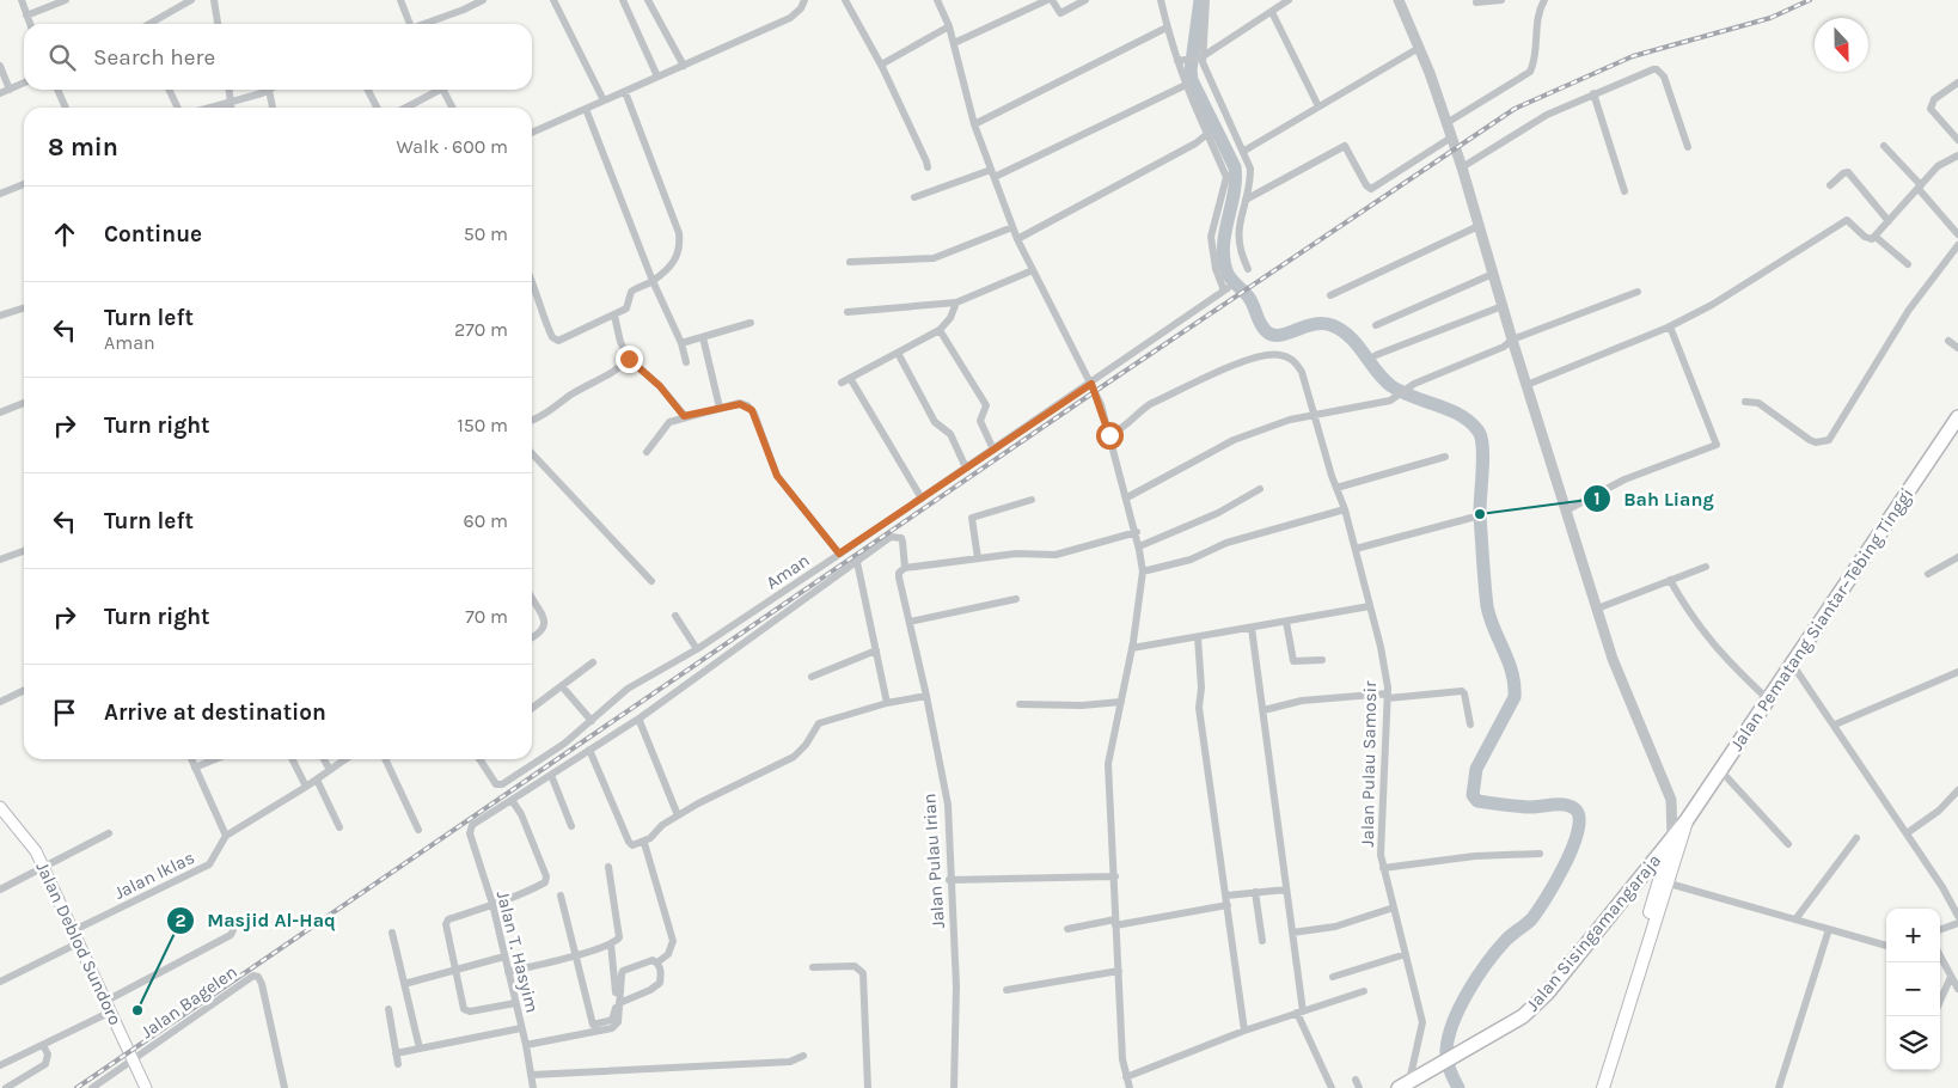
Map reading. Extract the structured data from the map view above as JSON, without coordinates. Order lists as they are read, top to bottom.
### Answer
{
  "streets": {
    "highway": ["Jalan Pematang Siantar–Tebing Tinggi", "Jalan Sisingamangaraja"],
    "main road": ["Jalan Deblod Sundoro"],
    "street": [
      "Aman",
      "Jalan Pulau Samosir",
      "Jalan Pulau Irian",
      "Jalan Iklas",
      "Jalan T. Hasyim",
      "Jalan Bagelen"
    ]
  },
  "crossings": [
    ["Jalan Pematang Siantar–Tebing Tinggi", "Jalan Sisingamangaraja"],
    ["Jalan Pulau Samosir", "Jalan Sisingamangaraja"],
    ["Jalan Iklas", "Jalan Deblod Sundoro"],
    ["Jalan Deblod Sundoro", "Jalan Bagelen"]
  ],
  "places": ["Bah Liang", "Masjid Al-Haq"],
  "north": "bottom",
  "page": {
    "search": "Search here",
    "heading": ["8 min", "Walk · 600 m"],
    "list": [
      ["Continue", "50 m"],
      ["Turn left", "Aman", "270 m"],
      ["Turn right", "150 m"],
      ["Turn left", "60 m"],
      ["Turn right", "70 m"],
      "Arrive at destination"
    ],
    "map_buttons": ["+", "−"]
  }
}
